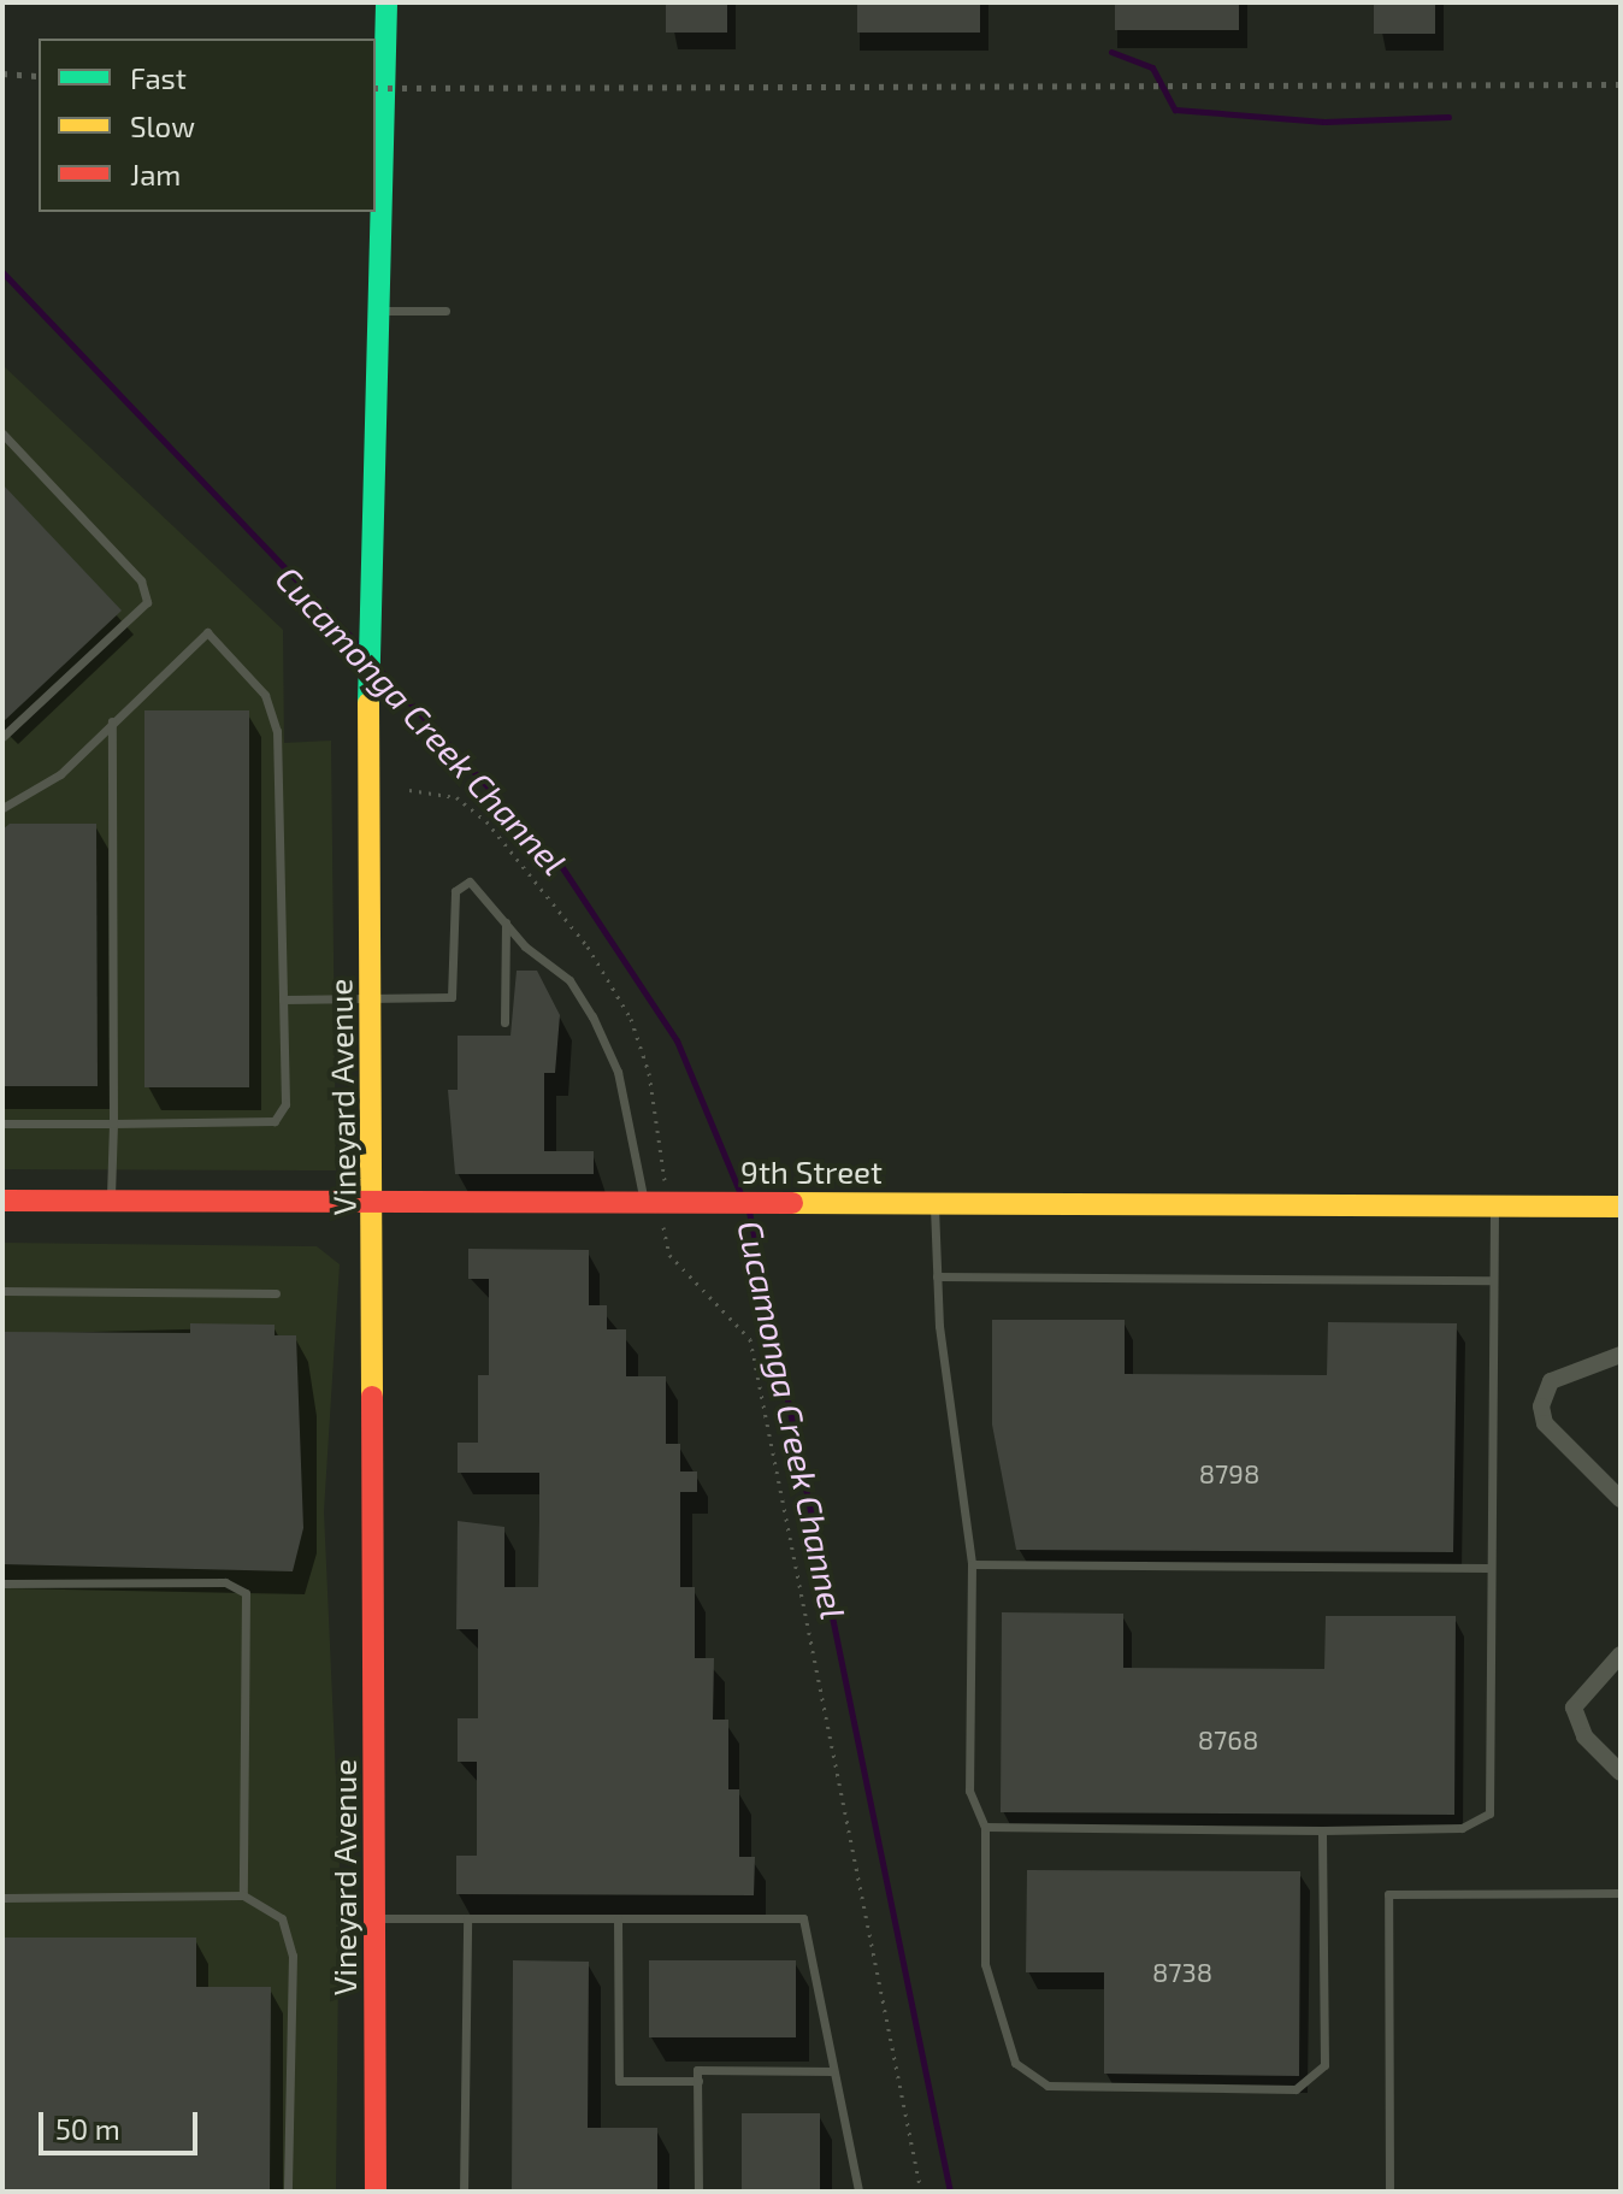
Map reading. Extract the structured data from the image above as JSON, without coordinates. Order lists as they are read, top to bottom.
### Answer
{
  "streets": {
    "main road": ["Vineyard Avenue", "9th Street"]
  },
  "crossings": [
    ["Vineyard Avenue", "9th Street"]
  ],
  "water": ["Cucamonga Creek Channel"],
  "house_numbers": ["8798", "8768", "8738"],
  "legend": ["Fast", "Slow", "Jam"],
  "scale_bar": "50 m"
}
